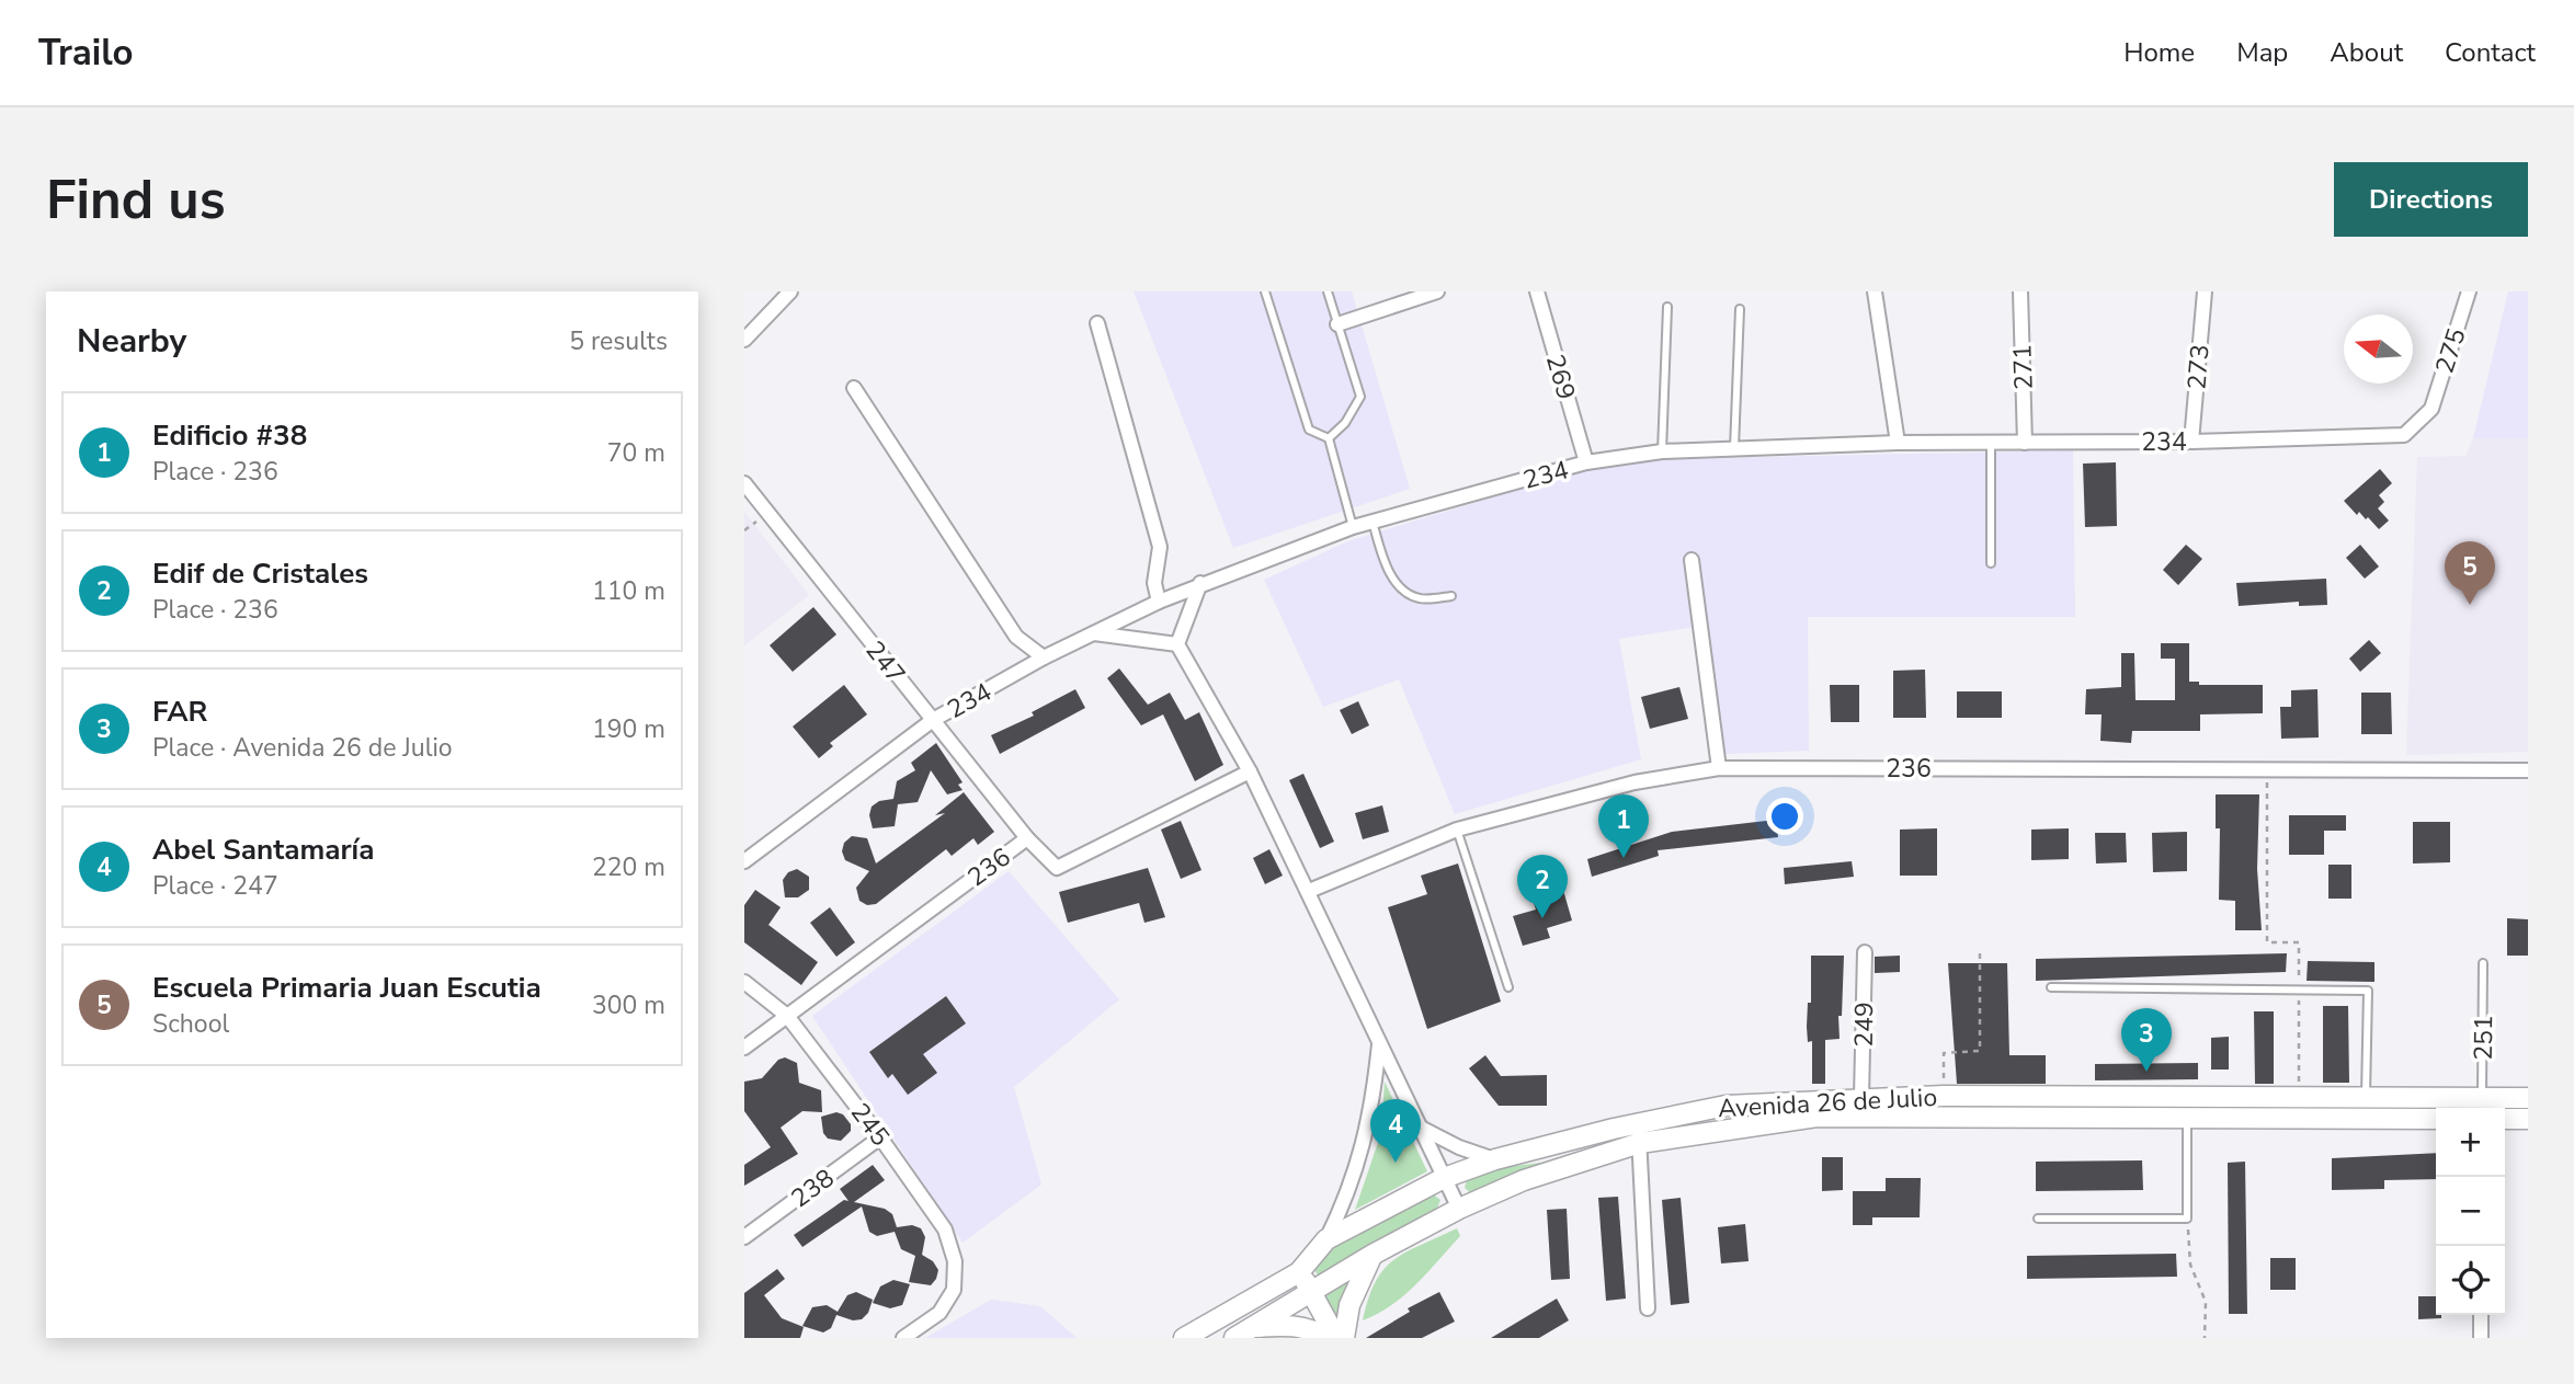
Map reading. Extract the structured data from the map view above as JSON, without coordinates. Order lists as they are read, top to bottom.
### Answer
{
  "streets": {
    "street": [
      "275",
      "271",
      "273",
      "269",
      "234",
      "247",
      "236",
      "249",
      "Avenida 26 de Julio",
      "245",
      "238"
    ],
    "lane": ["251"]
  },
  "crossings": [
    ["275", "234"],
    ["271", "234"],
    ["273", "234"],
    ["269", "234"],
    ["234", "247"],
    ["247", "236"],
    ["236", "245"],
    ["249", "Avenida 26 de Julio"],
    ["251", "Avenida 26 de Julio"],
    ["245", "238"]
  ],
  "north": "left",
  "page": {
    "header": "Trailo",
    "nav": [
      "Home",
      "Map",
      "About",
      "Contact"
    ],
    "buttons": "Directions",
    "title": "Find us",
    "heading": ["Nearby", "5 results"],
    "list": [
      {
        "mark": "1",
        "name": "Edificio #38",
        "note": "Place · 236",
        "value": "70 m"
      },
      {
        "mark": "2",
        "name": "Edif de Cristales",
        "note": "Place · 236",
        "value": "110 m"
      },
      {
        "mark": "3",
        "name": "FAR",
        "note": "Place · Avenida 26 de Julio",
        "value": "190 m"
      },
      {
        "mark": "4",
        "name": "Abel Santamaría",
        "note": "Place · 247",
        "value": "220 m"
      },
      {
        "mark": "5",
        "name": "Escuela Primaria Juan Escutia",
        "note": "School",
        "value": "300 m"
      }
    ],
    "pins": [
      "5",
      "1",
      "2",
      "3",
      "4"
    ],
    "map_buttons": ["+", "−"]
  }
}
